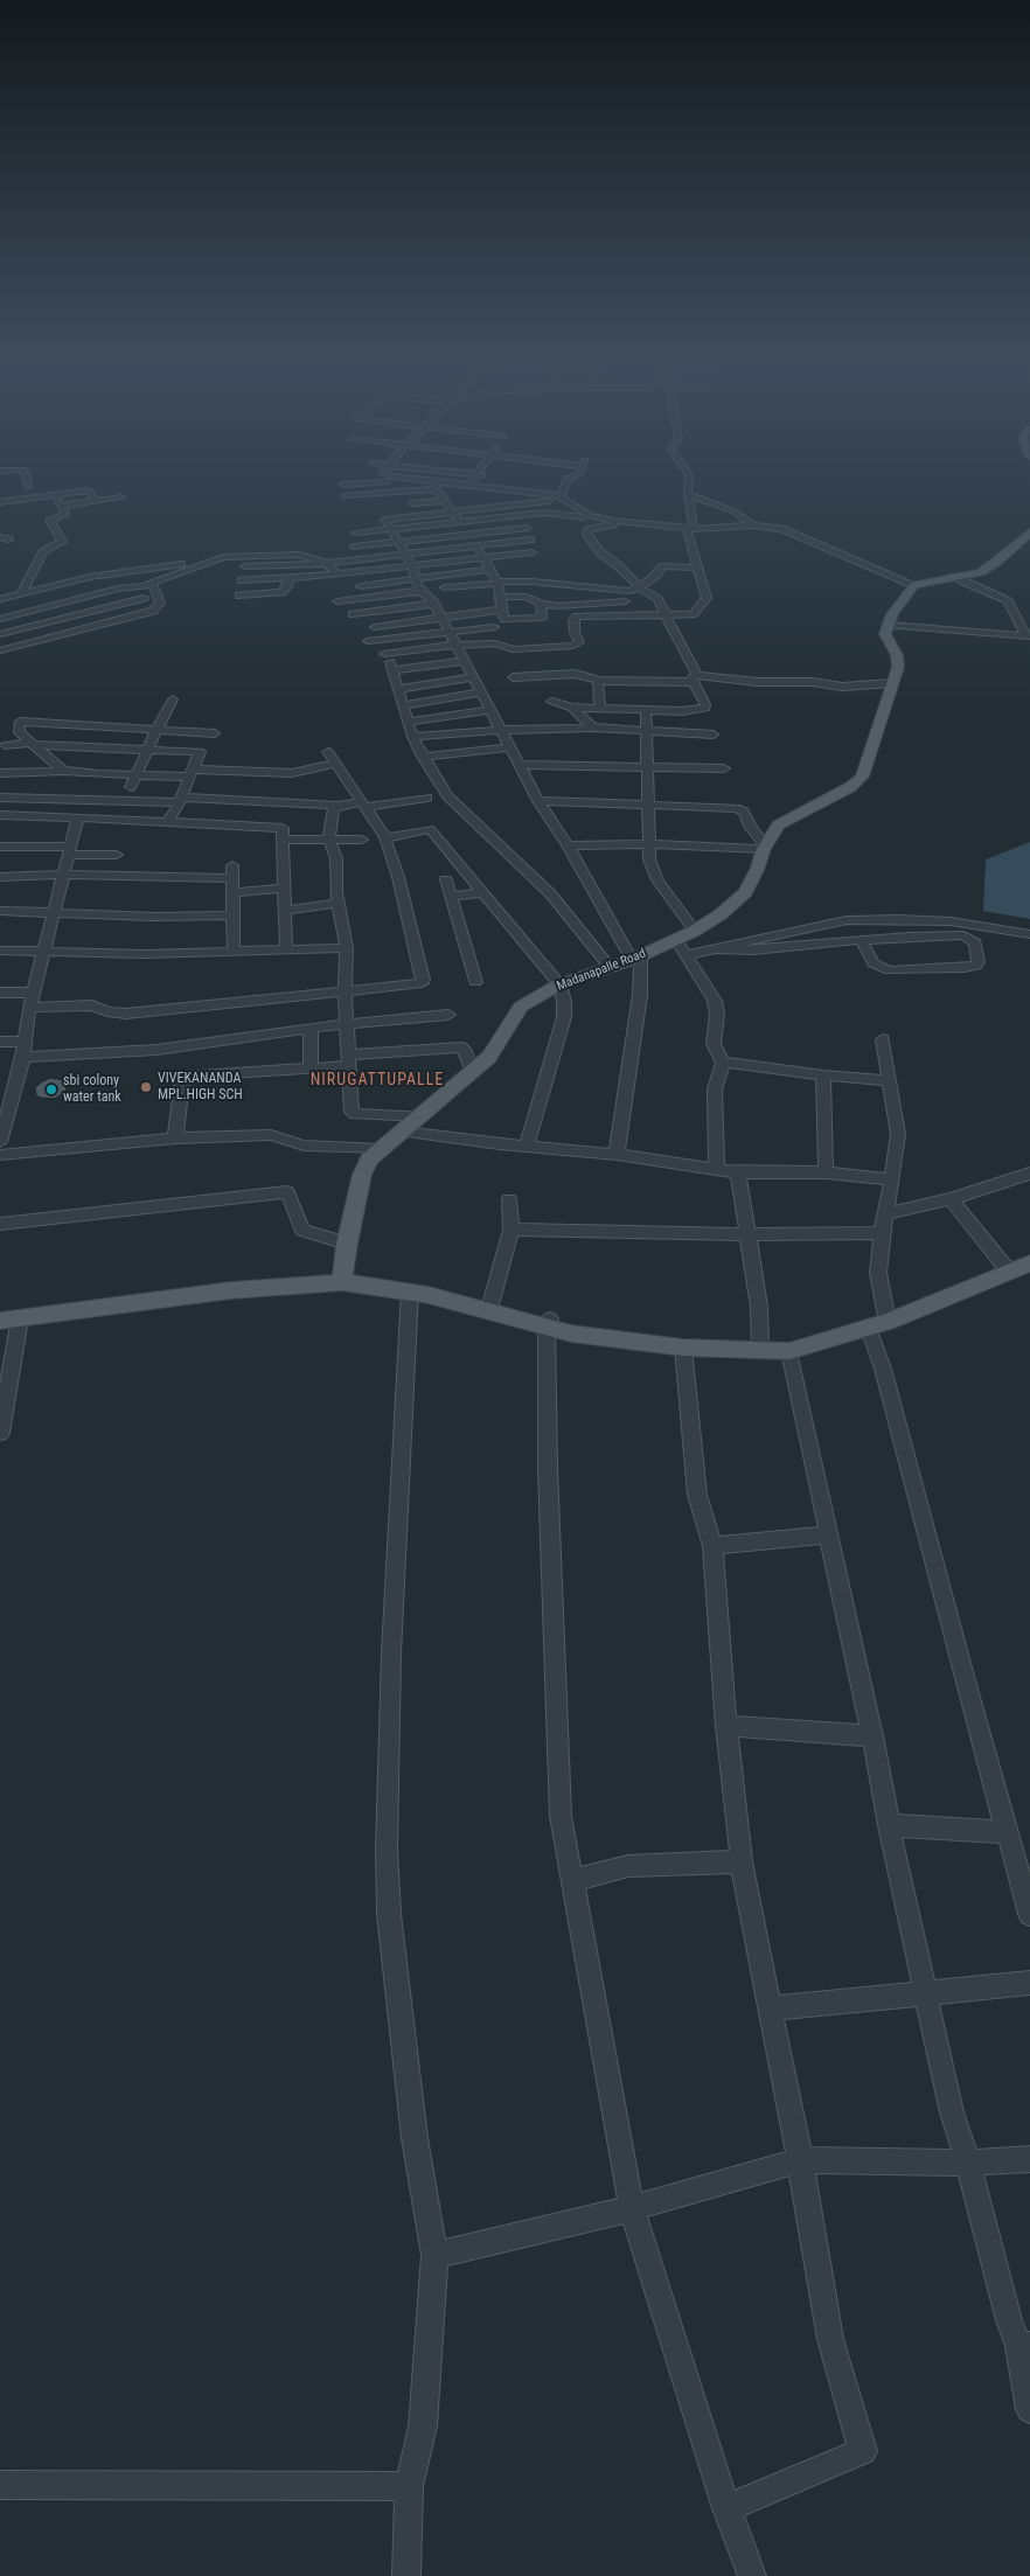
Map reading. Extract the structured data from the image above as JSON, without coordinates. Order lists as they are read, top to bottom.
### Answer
{
  "streets": {
    "main road": ["Madanapalle Road"]
  },
  "districts": ["NIRUGATTUPALLE"],
  "places": ["VIVEKANANDA MPL.HIGH SCH", "sbi colony water tank"]
}
